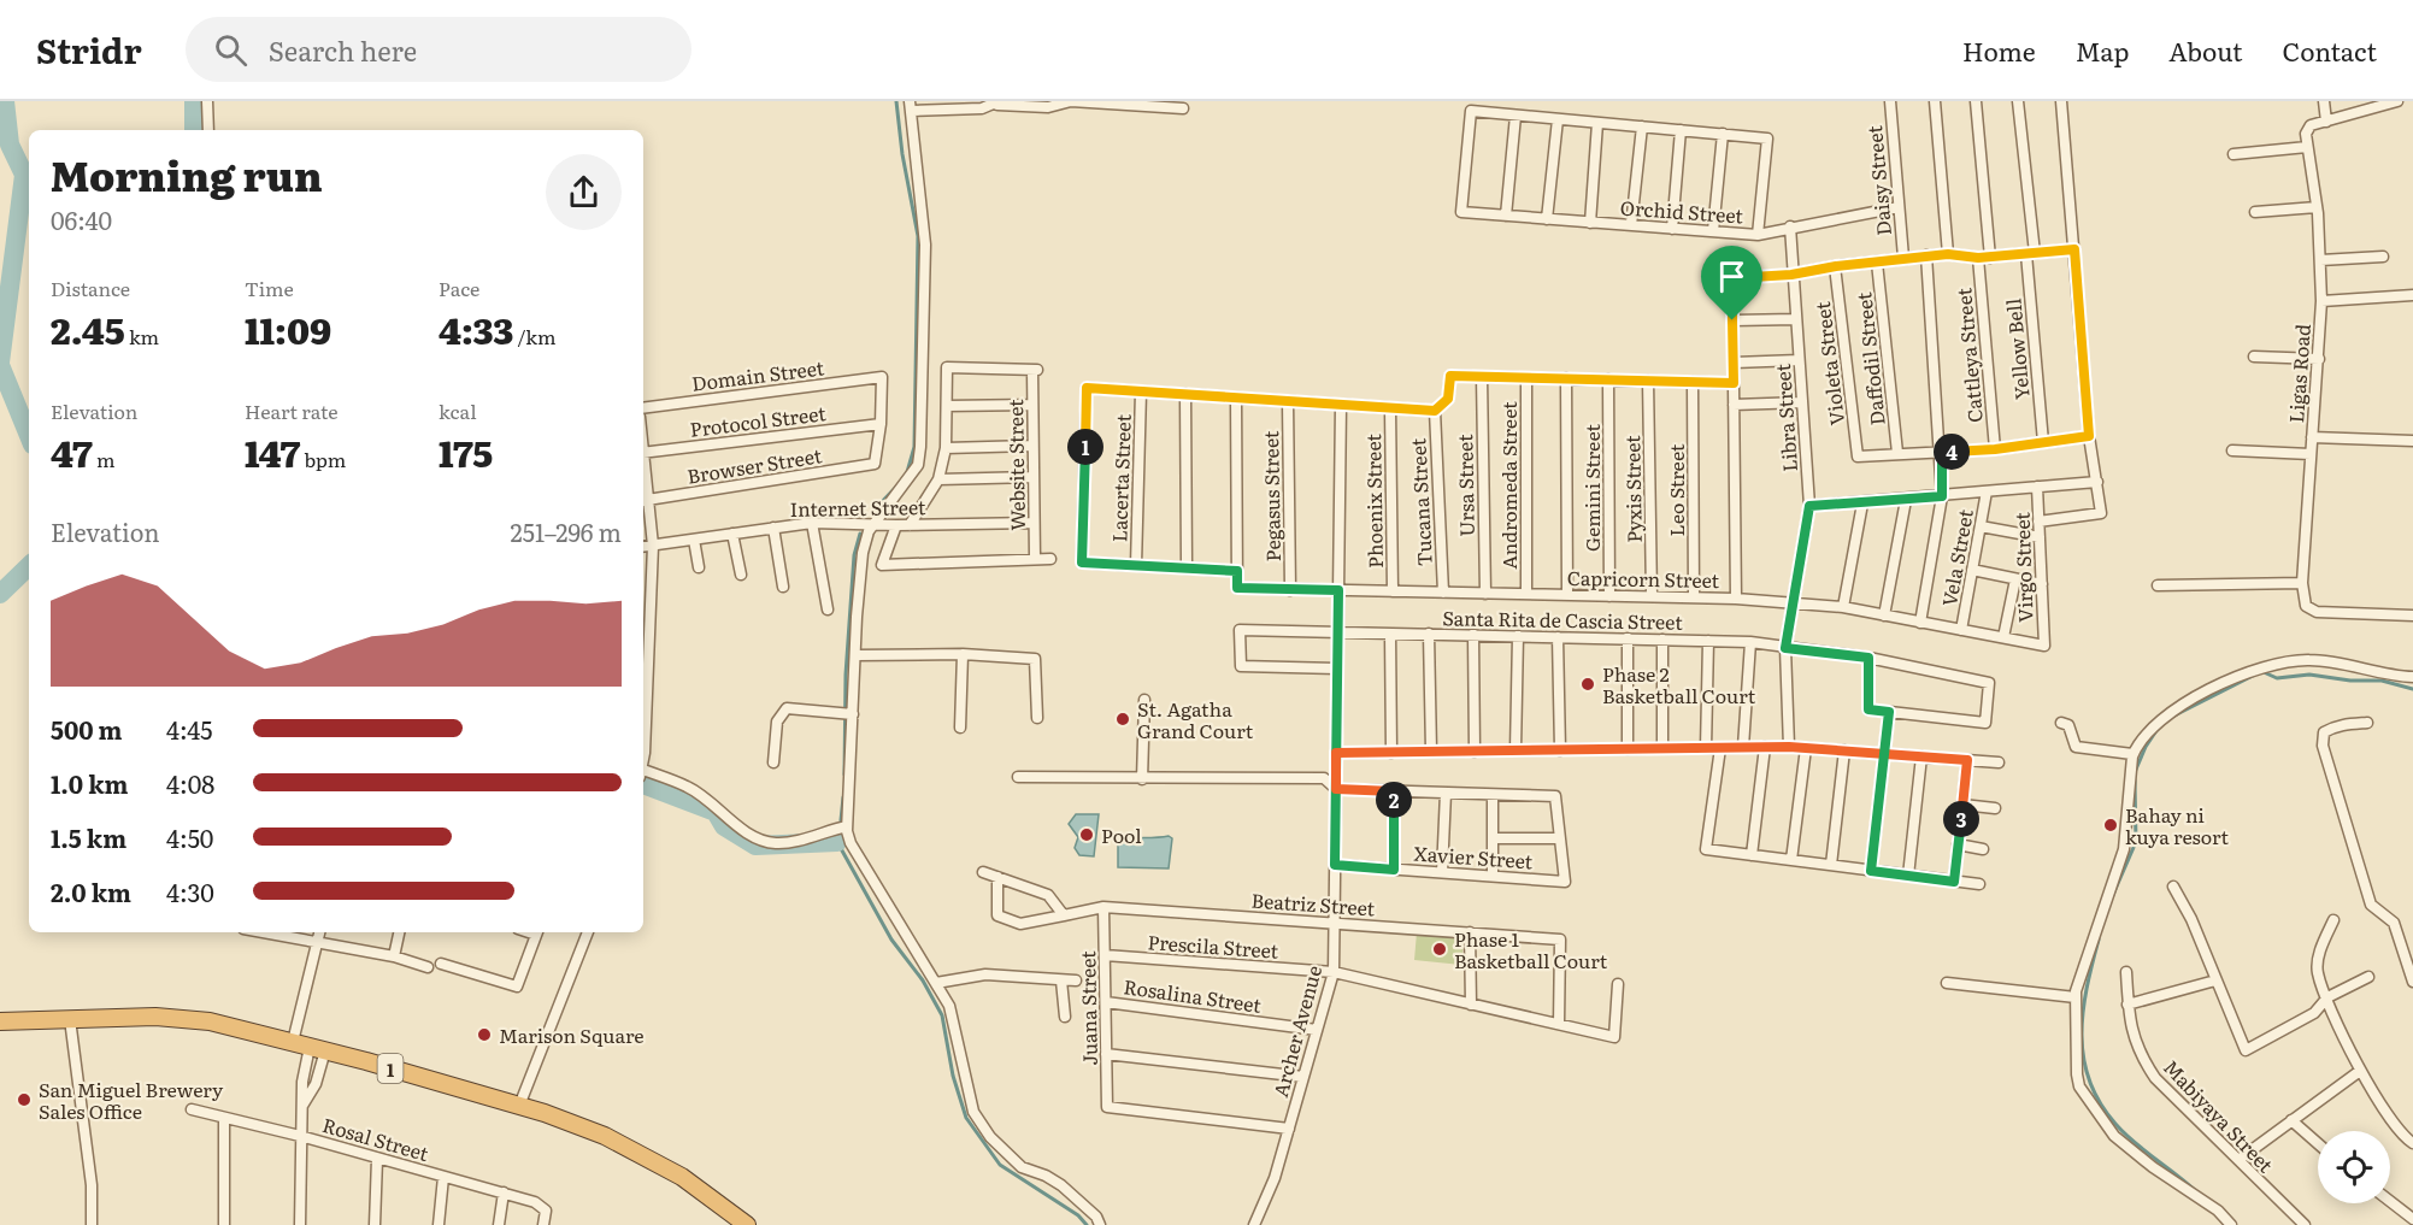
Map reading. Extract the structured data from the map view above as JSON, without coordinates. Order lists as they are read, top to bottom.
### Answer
{
  "streets": {
    "highway": ["1"],
    "street": [
      "Daisy Street",
      "Orchid Street",
      "Yellow Bell",
      "Cattleya Street",
      "Daffodil Street",
      "Violeta Street",
      "Ligas Road",
      "Domain Street",
      "Libra Street",
      "Protocol Street",
      "Browser Street",
      "Website Street",
      "Lacerta Street",
      "Ursa Street",
      "Andromeda Street",
      "Gemini Street",
      "Pyxis Street",
      "Leo Street",
      "Pegasus Street",
      "Phoenix Street",
      "Tucana Street",
      "Internet Street",
      "Vela Street",
      "Virgo Street",
      "Capricorn Street",
      "Santa Rita de Cascia Street",
      "Xavier Street",
      "Beatriz Street",
      "Prescila Street",
      "Rosalina Street",
      "Juana Street",
      "Archer Avenue",
      "Mabiyaya Street",
      "Rosal Street"
    ]
  },
  "crossings": [
    ["Daisy Street", "Orchid Street"],
    ["Orchid Street", "Libra Street"],
    ["Daffodil Street", "Violeta Street"],
    ["Domain Street", "Protocol Street"],
    ["Domain Street", "Browser Street"],
    ["Libra Street", "Capricorn Street"],
    ["Libra Street", "Santa Rita de Cascia Street"],
    ["Protocol Street", "Browser Street"],
    ["Website Street", "Internet Street"],
    ["Ursa Street", "Capricorn Street"],
    ["Andromeda Street", "Capricorn Street"],
    ["Gemini Street", "Capricorn Street"],
    ["Pyxis Street", "Capricorn Street"],
    ["Leo Street", "Capricorn Street"],
    ["Pegasus Street", "Capricorn Street"],
    ["Phoenix Street", "Capricorn Street"],
    ["Tucana Street", "Capricorn Street"],
    ["Vela Street", "Capricorn Street"],
    ["Virgo Street", "Capricorn Street"],
    ["Capricorn Street", "Archer Avenue"],
    ["Santa Rita de Cascia Street", "Archer Avenue"],
    ["Xavier Street", "Archer Avenue"],
    ["Beatriz Street", "Prescila Street"],
    ["Beatriz Street", "Juana Street"],
    ["Beatriz Street", "Archer Avenue"],
    ["Prescila Street", "Juana Street"],
    ["Prescila Street", "Archer Avenue"],
    ["Rosalina Street", "Juana Street"],
    ["Rosalina Street", "Archer Avenue"],
    ["Juana Street", "Archer Avenue"]
  ],
  "places": [
    "Phase 2 Basketball Court",
    "St. Agatha Grand Court",
    "Bahay ni kuya resort",
    "Pool",
    "Phase 1 Basketball Court",
    "Marison Square",
    "San Miguel Brewery Sales Office"
  ],
  "page": {
    "header": "Stridr",
    "search": "Search here",
    "nav": [
      "Home",
      "Map",
      "About",
      "Contact"
    ],
    "heading": ["Morning run", "06:40"],
    "stats": [
      ["Distance", "2.45 km"],
      ["Time", "11:09"],
      ["Pace", "4:33 /km"],
      ["Elevation", "47 m"],
      ["Heart rate", "147 bpm"],
      ["kcal", "175"]
    ],
    "pins": [
      "1",
      "4",
      "2",
      "3"
    ],
    "chart": ["Elevation", "251–296 m"],
    "list": [
      {
        "name": "500 m",
        "note": "4:45"
      },
      {
        "name": "1.0 km",
        "note": "4:08"
      },
      {
        "name": "1.5 km",
        "note": "4:50"
      },
      {
        "name": "2.0 km",
        "note": "4:30"
      }
    ]
  }
}
